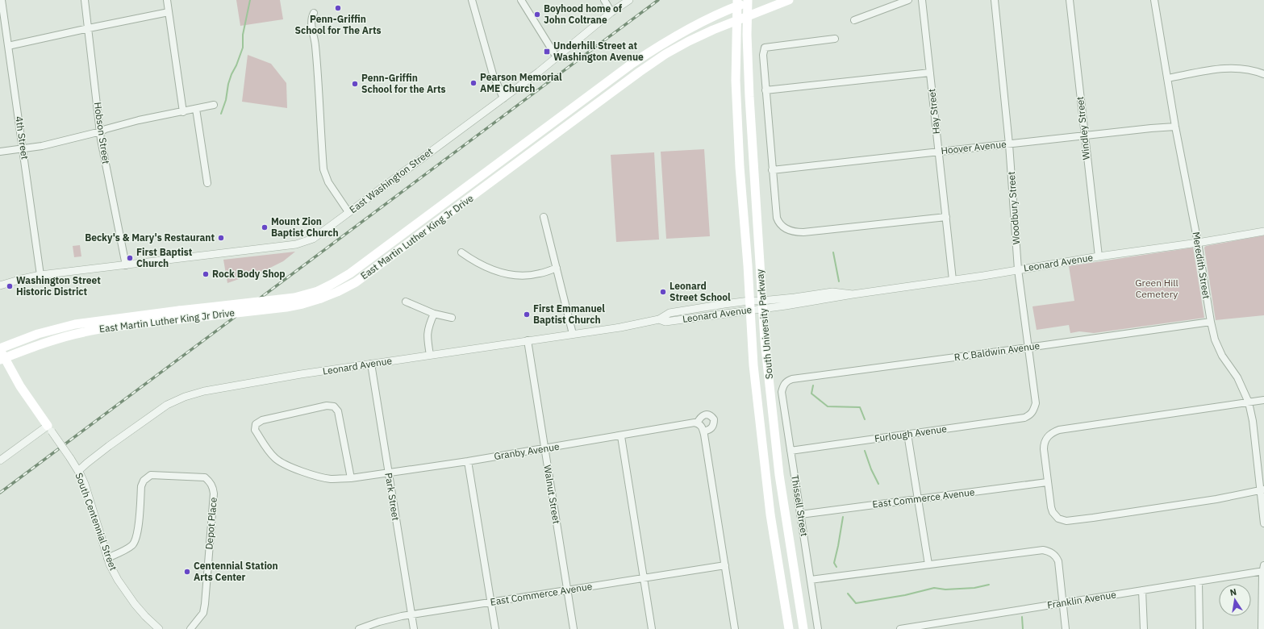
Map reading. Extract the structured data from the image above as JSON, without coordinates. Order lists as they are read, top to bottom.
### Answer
{
  "streets": {
    "main road": ["East Martin Luther King Jr Drive", "South University Parkway"],
    "street": [
      "Hay Street",
      "Windley Street",
      "Hobson Street",
      "4th Street",
      "Hoover Avenue",
      "East Washington Street",
      "Woodbury Street",
      "Leonard Avenue",
      "Meredith Street",
      "R C Baldwin Avenue",
      "Furlough Avenue",
      "Granby Avenue",
      "Walnut Street",
      "Park Street",
      "East Commerce Avenue",
      "Thissell Street",
      "South Centennial Street",
      "Depot Place",
      "Franklin Avenue"
    ]
  },
  "crossings": [
    ["Hay Street", "Hoover Avenue"],
    ["Hay Street", "Leonard Avenue"],
    ["Windley Street", "Hoover Avenue"],
    ["Windley Street", "Leonard Avenue"],
    ["Hobson Street", "East Washington Street"],
    ["4th Street", "East Washington Street"],
    ["Hoover Avenue", "Woodbury Street"],
    ["Hoover Avenue", "Meredith Street"],
    ["Woodbury Street", "Leonard Avenue"],
    ["Woodbury Street", "R C Baldwin Avenue"],
    ["Woodbury Street", "Furlough Avenue"],
    ["East Martin Luther King Jr Drive", "South University Parkway"],
    ["Leonard Avenue", "Meredith Street"],
    ["Leonard Avenue", "South University Parkway"],
    ["Leonard Avenue", "Walnut Street"],
    ["Leonard Avenue", "Park Street"],
    ["Leonard Avenue", "South Centennial Street"],
    ["Meredith Street", "R C Baldwin Avenue"],
    ["R C Baldwin Avenue", "Thissell Street"],
    ["Furlough Avenue", "Thissell Street"],
    ["Granby Avenue", "Walnut Street"],
    ["Granby Avenue", "Park Street"],
    ["Granby Avenue", "East Commerce Avenue"],
    ["Walnut Street", "East Commerce Avenue"],
    ["Park Street", "East Commerce Avenue"],
    ["East Commerce Avenue", "Thissell Street"],
    ["South Centennial Street", "Depot Place"]
  ],
  "parks": ["Green Hill Cemetery"],
  "places": {
    "other": [
      "Penn-Griffin School for The Arts",
      "Boyhood home of John Coltrane",
      "Pearson Memorial AME Church",
      "Penn-Griffin School for the Arts",
      "Mount Zion Baptist Church",
      "Becky's & Mary's Restaurant",
      "First Baptist Church",
      "Rock Body Shop",
      "Washington Street Historic District",
      "Leonard Street School",
      "First Emmanuel Baptist Church",
      "Centennial Station Arts Center"
    ],
    "transit": ["Underhill Street at Washington Avenue"]
  },
  "north": "top"
}
